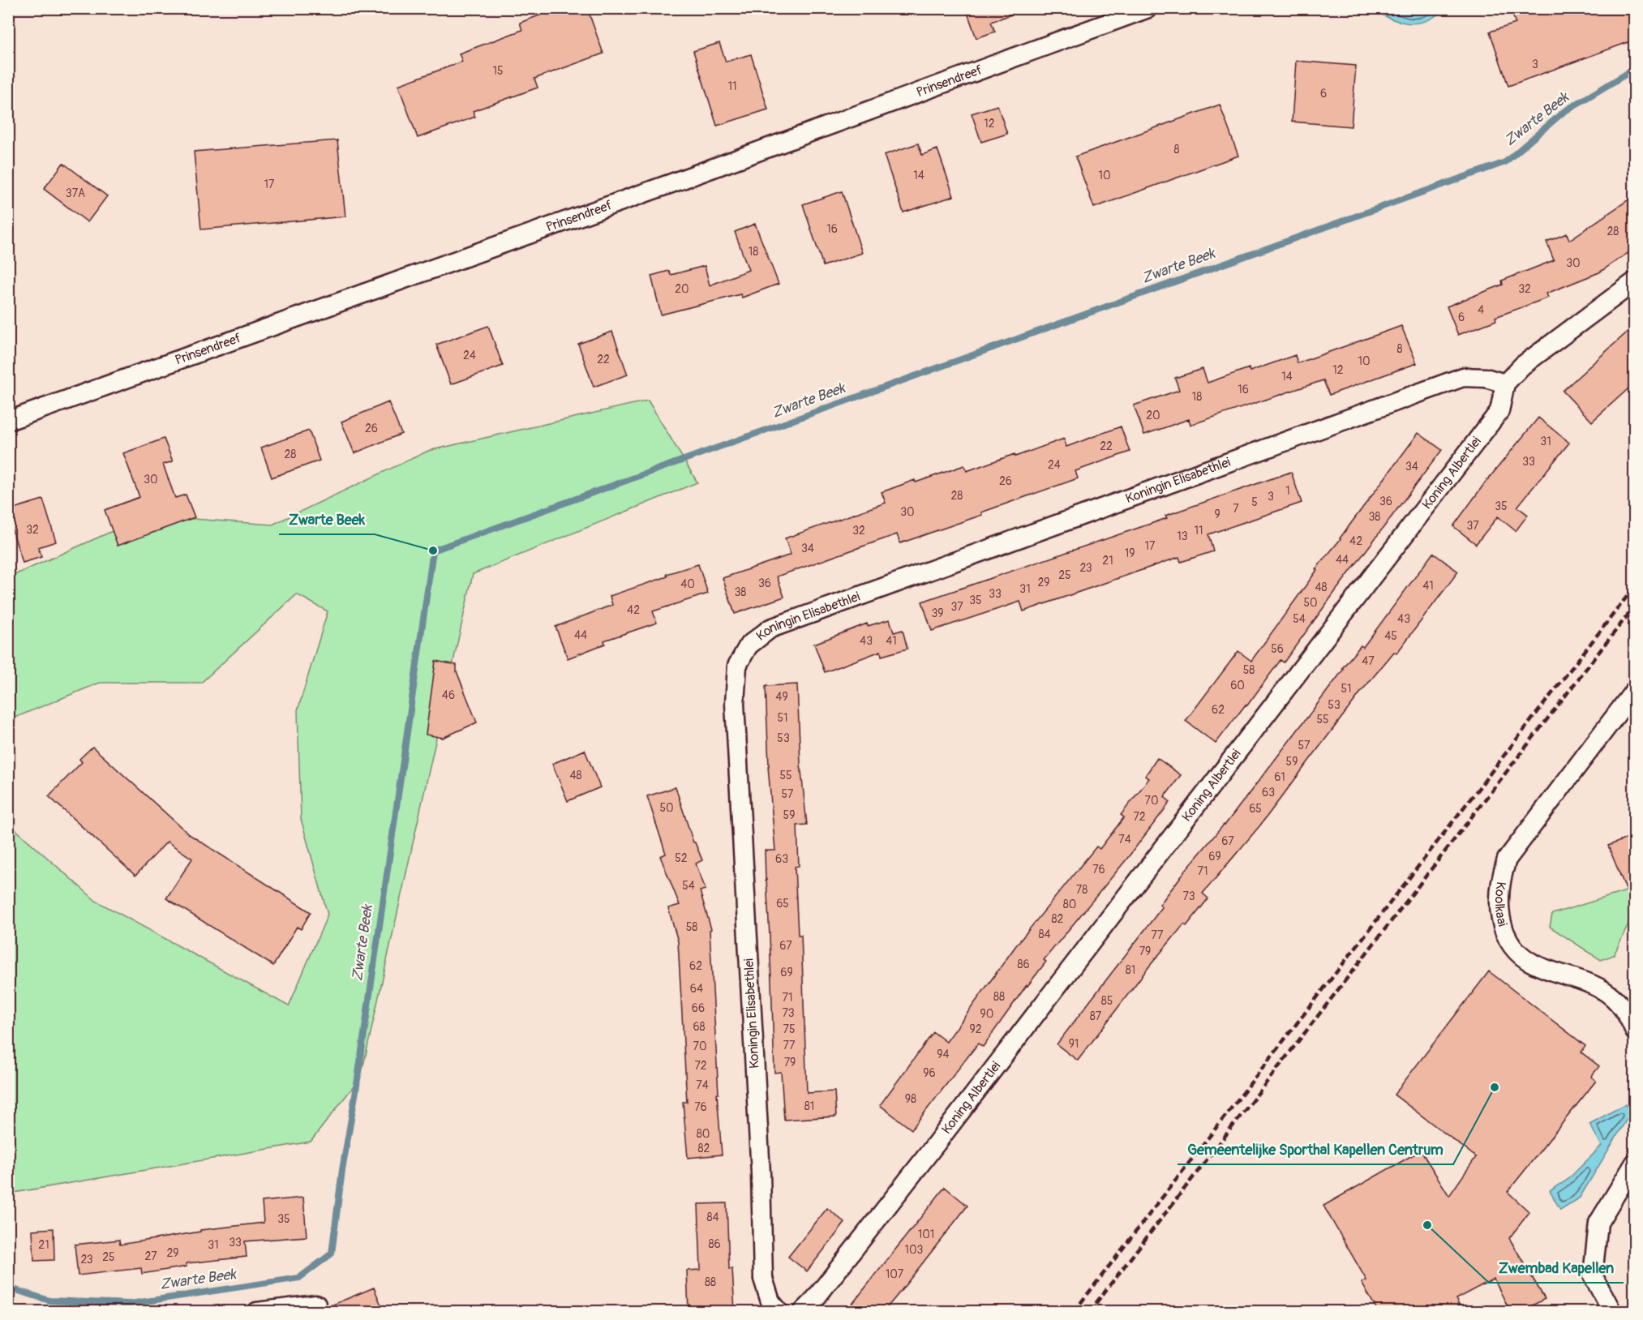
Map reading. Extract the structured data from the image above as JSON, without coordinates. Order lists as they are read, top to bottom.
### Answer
{
  "streets": {
    "street": [
      "Prinsendreef",
      "Koning Albertlei",
      "Koningin Elisabethlei",
      "Koolkaai"
    ]
  },
  "crossings": [
    ["Koning Albertlei", "Koningin Elisabethlei"]
  ],
  "water": ["Zwarte Beek"],
  "places": ["Zwarte Beek", "Gemeentelijke Sporthal Kapellen Centrum", "Zwembad Kapellen"],
  "house_numbers": [
    "3",
    "15",
    "11",
    "6",
    "12",
    "8",
    "14",
    "10",
    "17",
    "37A",
    "16",
    "28",
    "18",
    "30",
    "20",
    "32",
    "4",
    "6",
    "8",
    "24",
    "22",
    "10",
    "12",
    "14",
    "16",
    "18",
    "20",
    "26",
    "31",
    "22",
    "28",
    "33",
    "24",
    "34",
    "30",
    "26",
    "1",
    "28",
    "3",
    "36",
    "5",
    "35",
    "7",
    "30",
    "9",
    "38",
    "37",
    "32",
    "32",
    "11",
    "13",
    "42",
    "17",
    "34",
    "19",
    "44",
    "21",
    "23",
    "25",
    "29",
    "36",
    "40",
    "41",
    "48",
    "31",
    "38",
    "33",
    "35",
    "50",
    "37",
    "42",
    "39",
    "54",
    "43",
    "44",
    "45",
    "43",
    "41",
    "56",
    "47",
    "58",
    "60",
    "51",
    "46",
    "49",
    "53",
    "62",
    "51",
    "55",
    "53",
    "57",
    "59",
    "48",
    "55",
    "61",
    "63",
    "57",
    "70",
    "50",
    "65",
    "59",
    "72",
    "74",
    "67",
    "69",
    "52",
    "63",
    "76",
    "71",
    "54",
    "78",
    "73",
    "65",
    "80",
    "82",
    "58",
    "84",
    "77",
    "67",
    "79",
    "86",
    "62",
    "81",
    "69",
    "64",
    "88",
    "71",
    "85",
    "66",
    "73",
    "90",
    "87",
    "68",
    "75",
    "92",
    "91",
    "77",
    "70",
    "94",
    "79",
    "72",
    "96",
    "74",
    "98",
    "81",
    "76",
    "80",
    "82",
    "84",
    "35",
    "101",
    "33",
    "86",
    "21",
    "31",
    "103",
    "29",
    "27",
    "25",
    "23",
    "107",
    "88"
  ]
}
